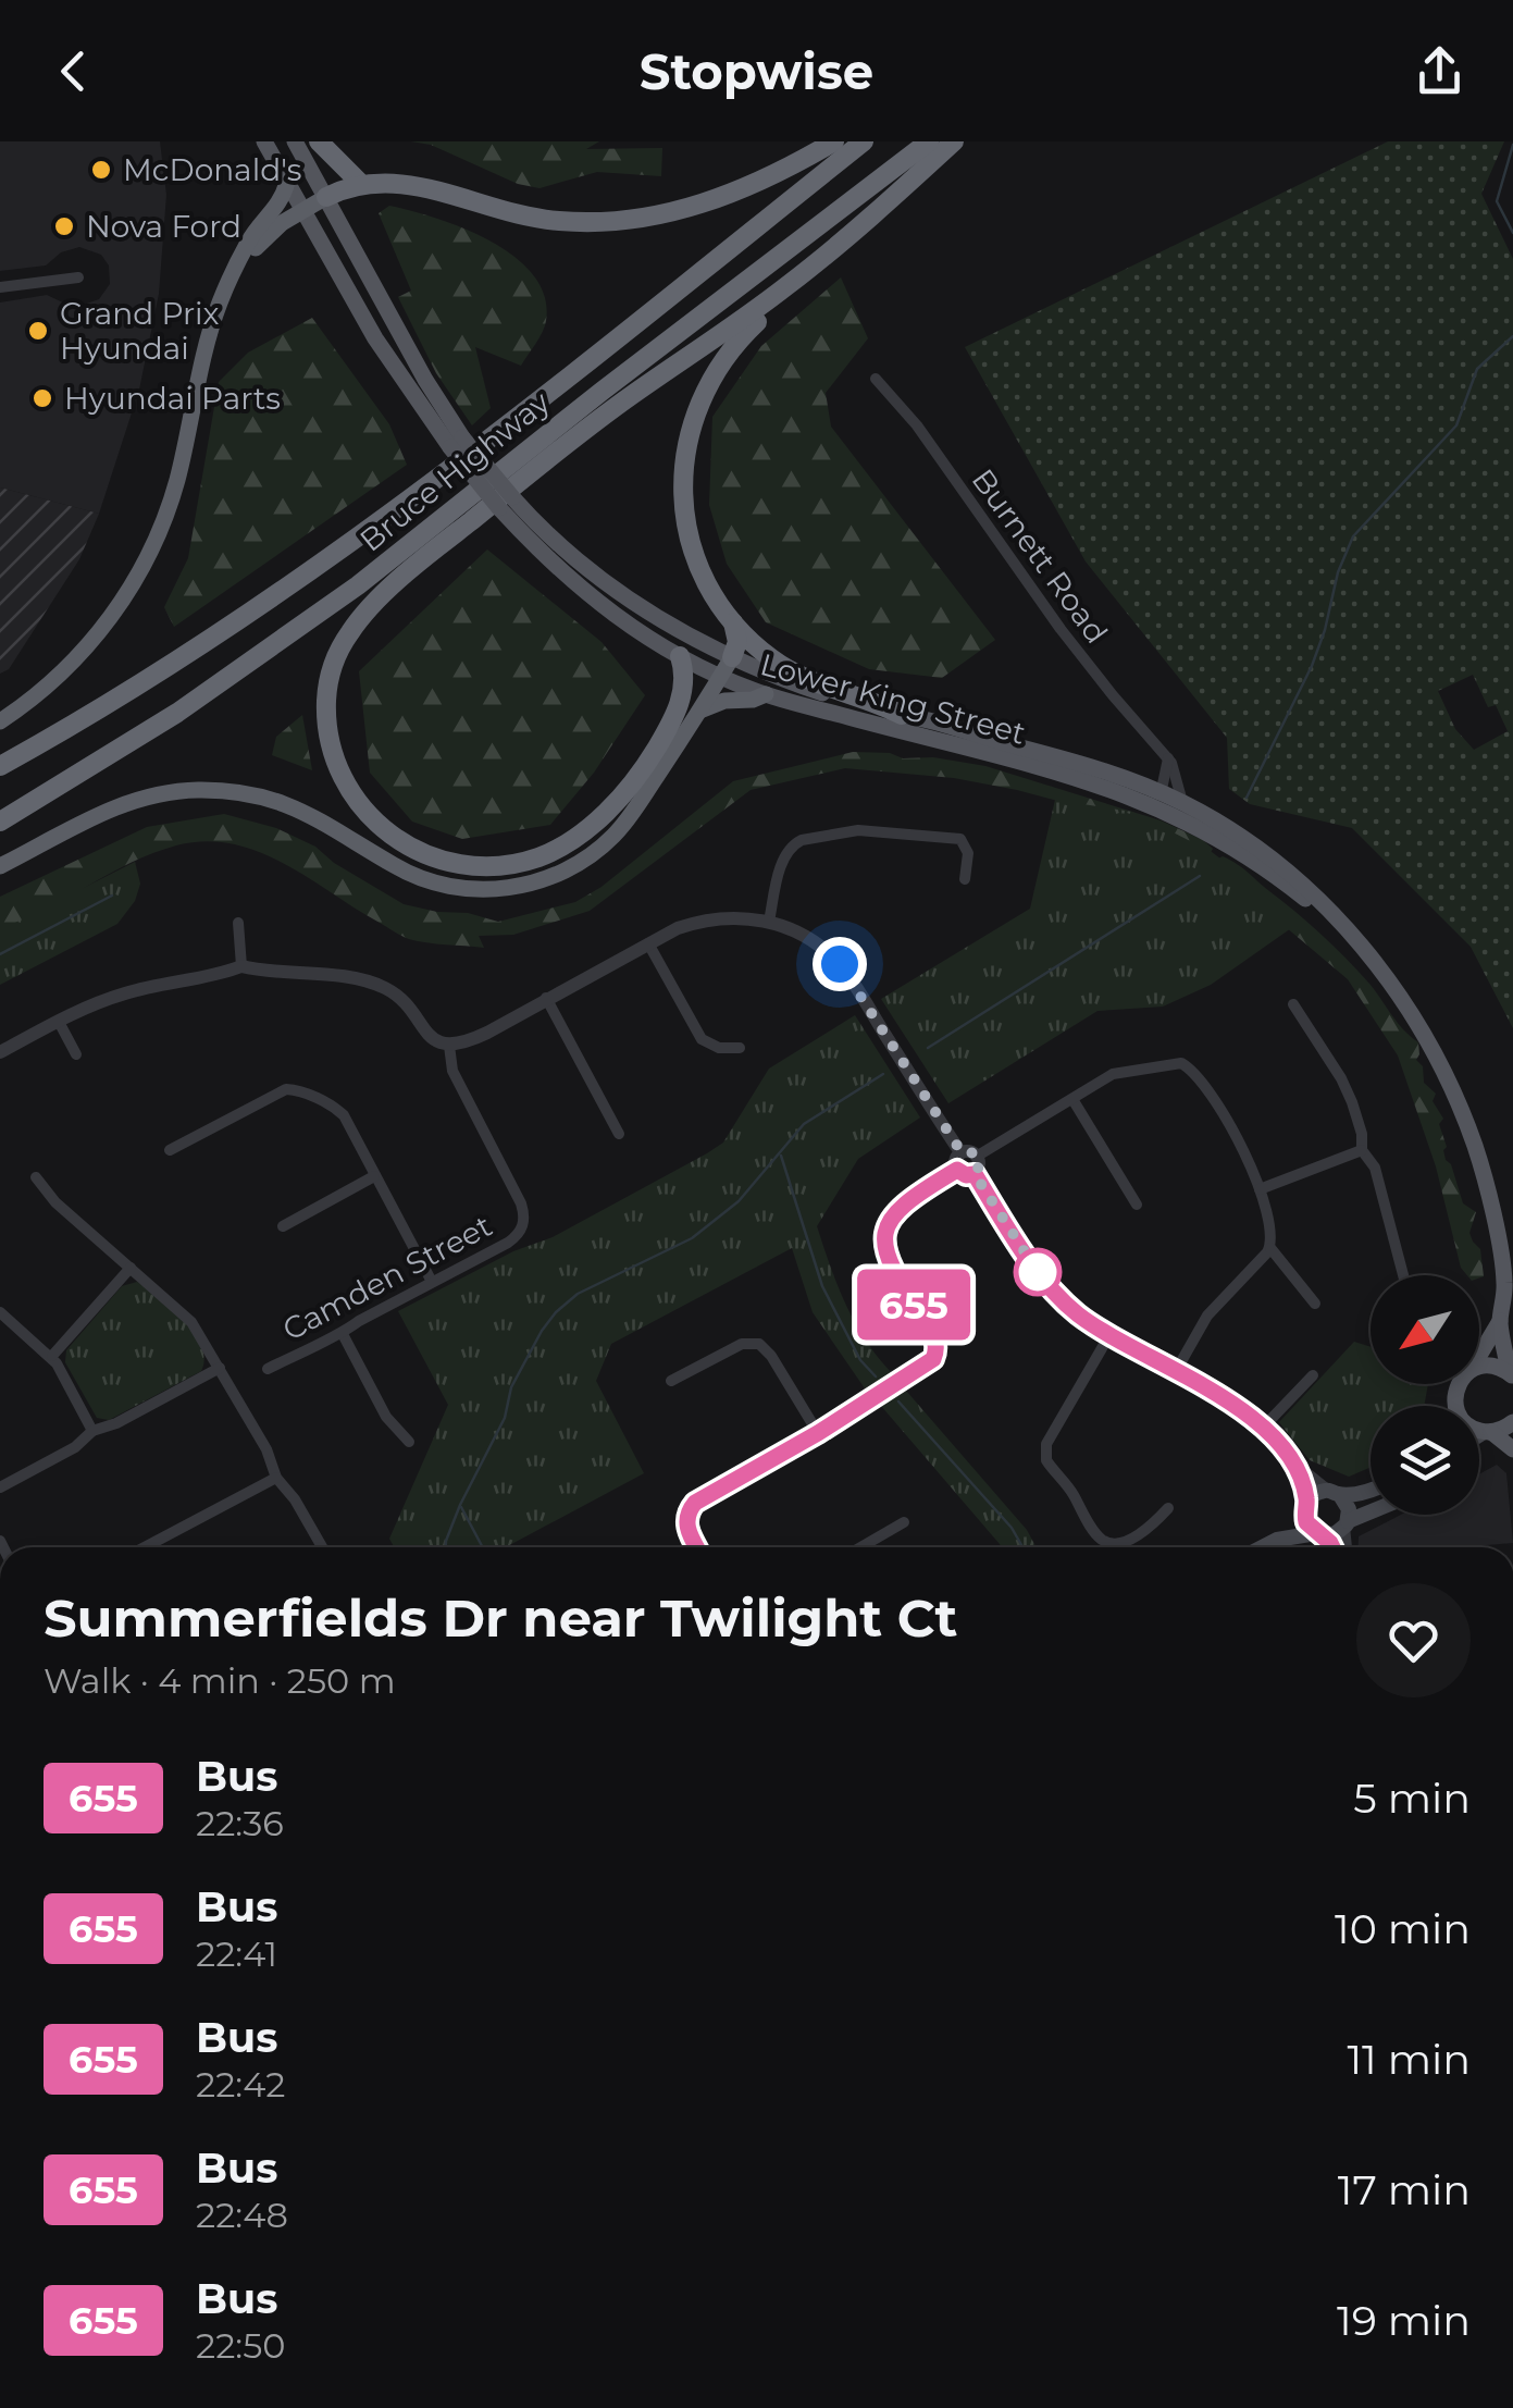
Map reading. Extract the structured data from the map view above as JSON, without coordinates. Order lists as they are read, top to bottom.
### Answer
{
  "streets": {
    "highway": ["Bruce Highway"],
    "main road": ["Lower King Street"],
    "street": ["Burnett Road", "Camden Street"]
  },
  "crossings": [
    ["Burnett Road", "Lower King Street"]
  ],
  "places": [
    "McDonald's",
    "Nova Ford",
    "Grand Prix Hyundai",
    "Hyundai Parts"
  ],
  "lines": ["bus line 655"],
  "north": "bottom left",
  "page": {
    "header": "Stopwise",
    "on_map": "655",
    "heading": ["Summerfields Dr near Twilight Ct", "Walk · 4 min · 250 m"],
    "list": [
      {
        "mark": "655",
        "name": "Bus",
        "note": "22:36",
        "value": "5 min"
      },
      {
        "mark": "655",
        "name": "Bus",
        "note": "22:41",
        "value": "10 min"
      },
      {
        "mark": "655",
        "name": "Bus",
        "note": "22:42",
        "value": "11 min"
      },
      {
        "mark": "655",
        "name": "Bus",
        "note": "22:48",
        "value": "17 min"
      },
      {
        "mark": "655",
        "name": "Bus",
        "note": "22:50",
        "value": "19 min"
      }
    ]
  }
}
